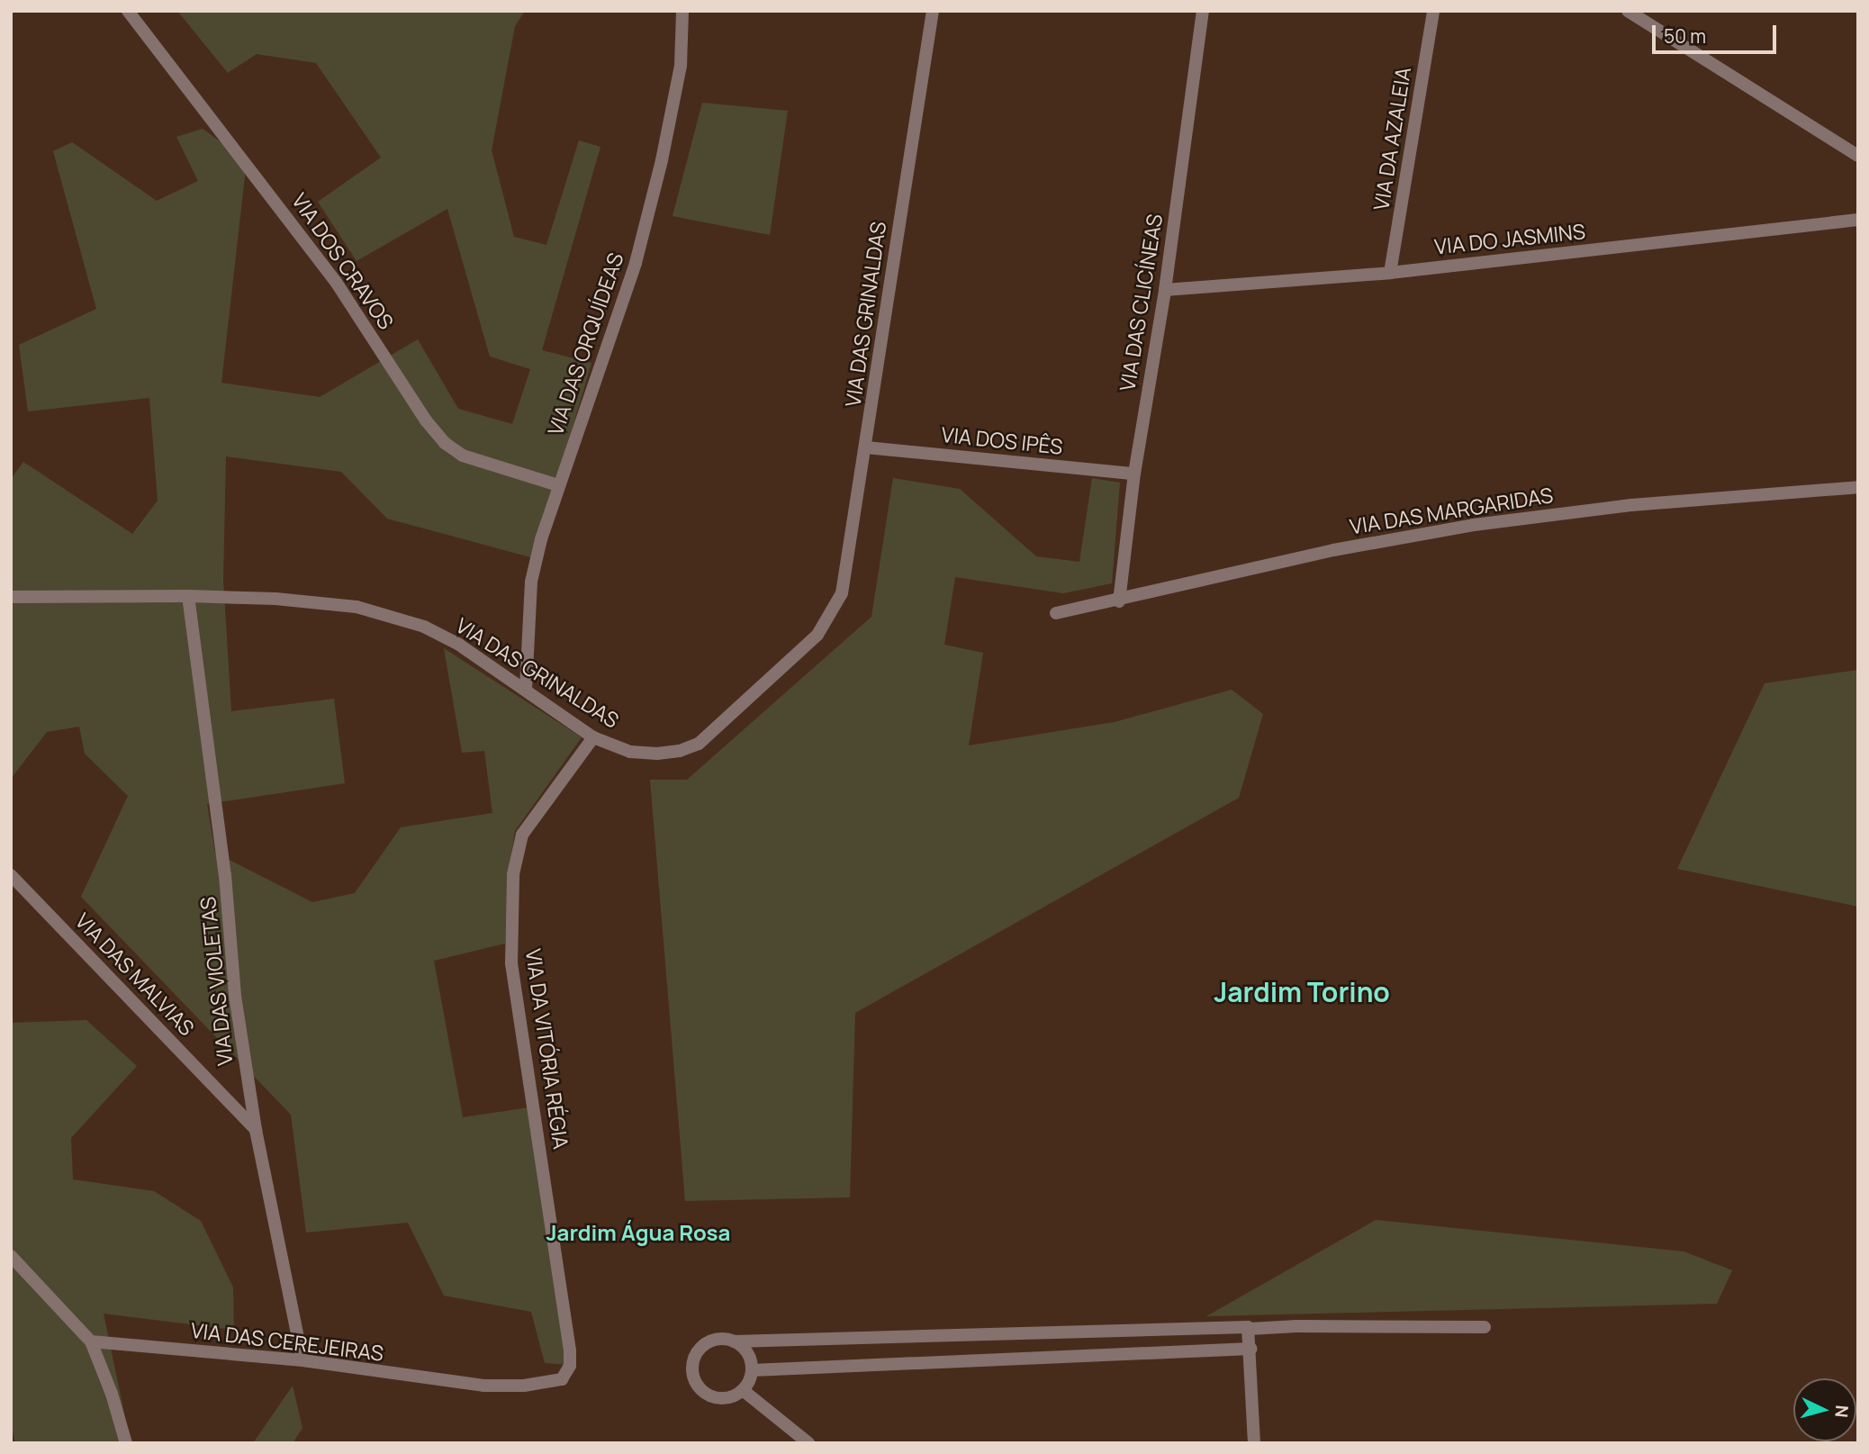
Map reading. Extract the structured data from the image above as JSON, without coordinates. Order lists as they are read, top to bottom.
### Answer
{
  "streets": {
    "street": [
      "VIA DA AZALEIA",
      "VIA DO JASMINS",
      "VIA DOS CRAVOS",
      "VIA DAS CLICÍNEAS",
      "VIA DAS GRINALDAS",
      "VIA DAS ORQUÍDEAS",
      "VIA DOS IPÊS",
      "VIA DAS MARGARIDAS",
      "VIA DAS MALVIAS",
      "VIA DAS VIOLETAS",
      "VIA DA VITÓRIA RÉGIA",
      "VIA DAS CEREJEIRAS"
    ]
  },
  "crossings": [
    ["VIA DA AZALEIA", "VIA DO JASMINS"],
    ["VIA DO JASMINS", "VIA DAS CLICÍNEAS"],
    ["VIA DOS CRAVOS", "VIA DAS ORQUÍDEAS"],
    ["VIA DAS CLICÍNEAS", "VIA DOS IPÊS"],
    ["VIA DAS CLICÍNEAS", "VIA DAS MARGARIDAS"],
    ["VIA DAS GRINALDAS", "VIA DAS ORQUÍDEAS"],
    ["VIA DAS GRINALDAS", "VIA DOS IPÊS"],
    ["VIA DAS GRINALDAS", "VIA DAS VIOLETAS"],
    ["VIA DAS GRINALDAS", "VIA DA VITÓRIA RÉGIA"],
    ["VIA DAS MALVIAS", "VIA DAS VIOLETAS"],
    ["VIA DAS VIOLETAS", "VIA DAS CEREJEIRAS"],
    ["VIA DA VITÓRIA RÉGIA", "VIA DAS CEREJEIRAS"]
  ],
  "districts": ["Jardim Torino", "Jardim Água Rosa"],
  "scale_bar": "50 m",
  "north": "right"
}
